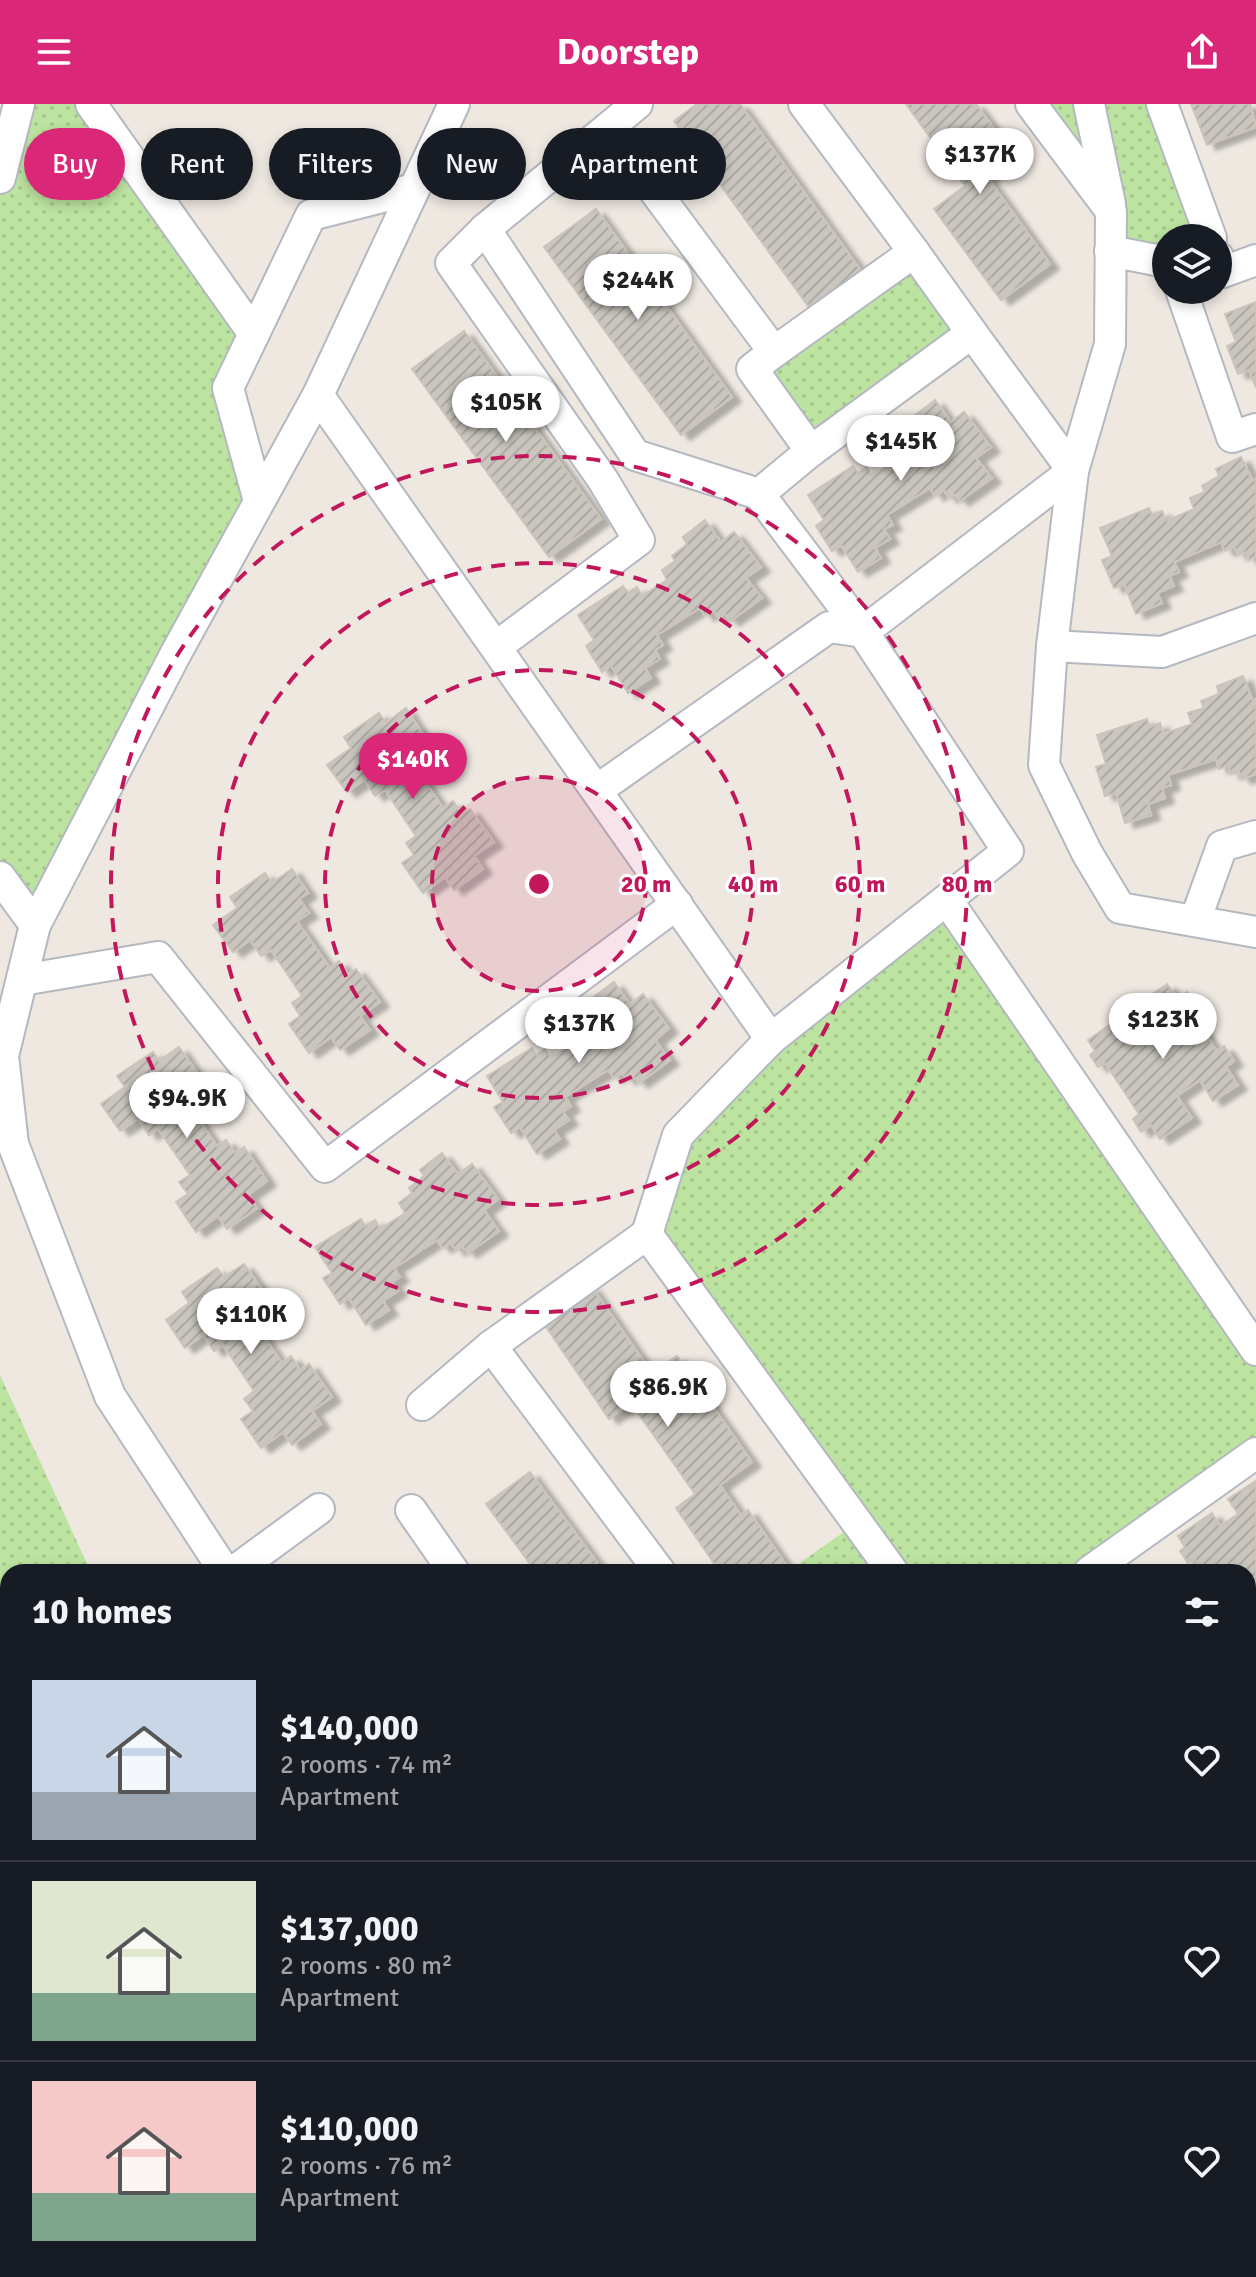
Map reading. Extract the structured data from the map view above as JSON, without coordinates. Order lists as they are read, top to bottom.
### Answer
{
  "page": {
    "header": "Doorstep",
    "price": [
      "$137K",
      "$244K",
      "$105K",
      "$145K",
      "$140K",
      "$123K",
      "$137K",
      "$94.9K",
      "$110K",
      "$86.9K"
    ],
    "chip": [
      "Buy",
      "Rent",
      "Filters",
      "New",
      "Apartment"
    ],
    "heading": "10 homes",
    "list": [
      {
        "name": "$140,000",
        "note": "2 rooms · 74 m² · Apartment"
      },
      {
        "name": "$137,000",
        "note": "2 rooms · 80 m² · Apartment"
      },
      {
        "name": "$110,000",
        "note": "2 rooms · 76 m² · Apartment"
      }
    ]
  },
  "rings": [
    "20 m",
    "40 m",
    "60 m",
    "80 m"
  ]
}
